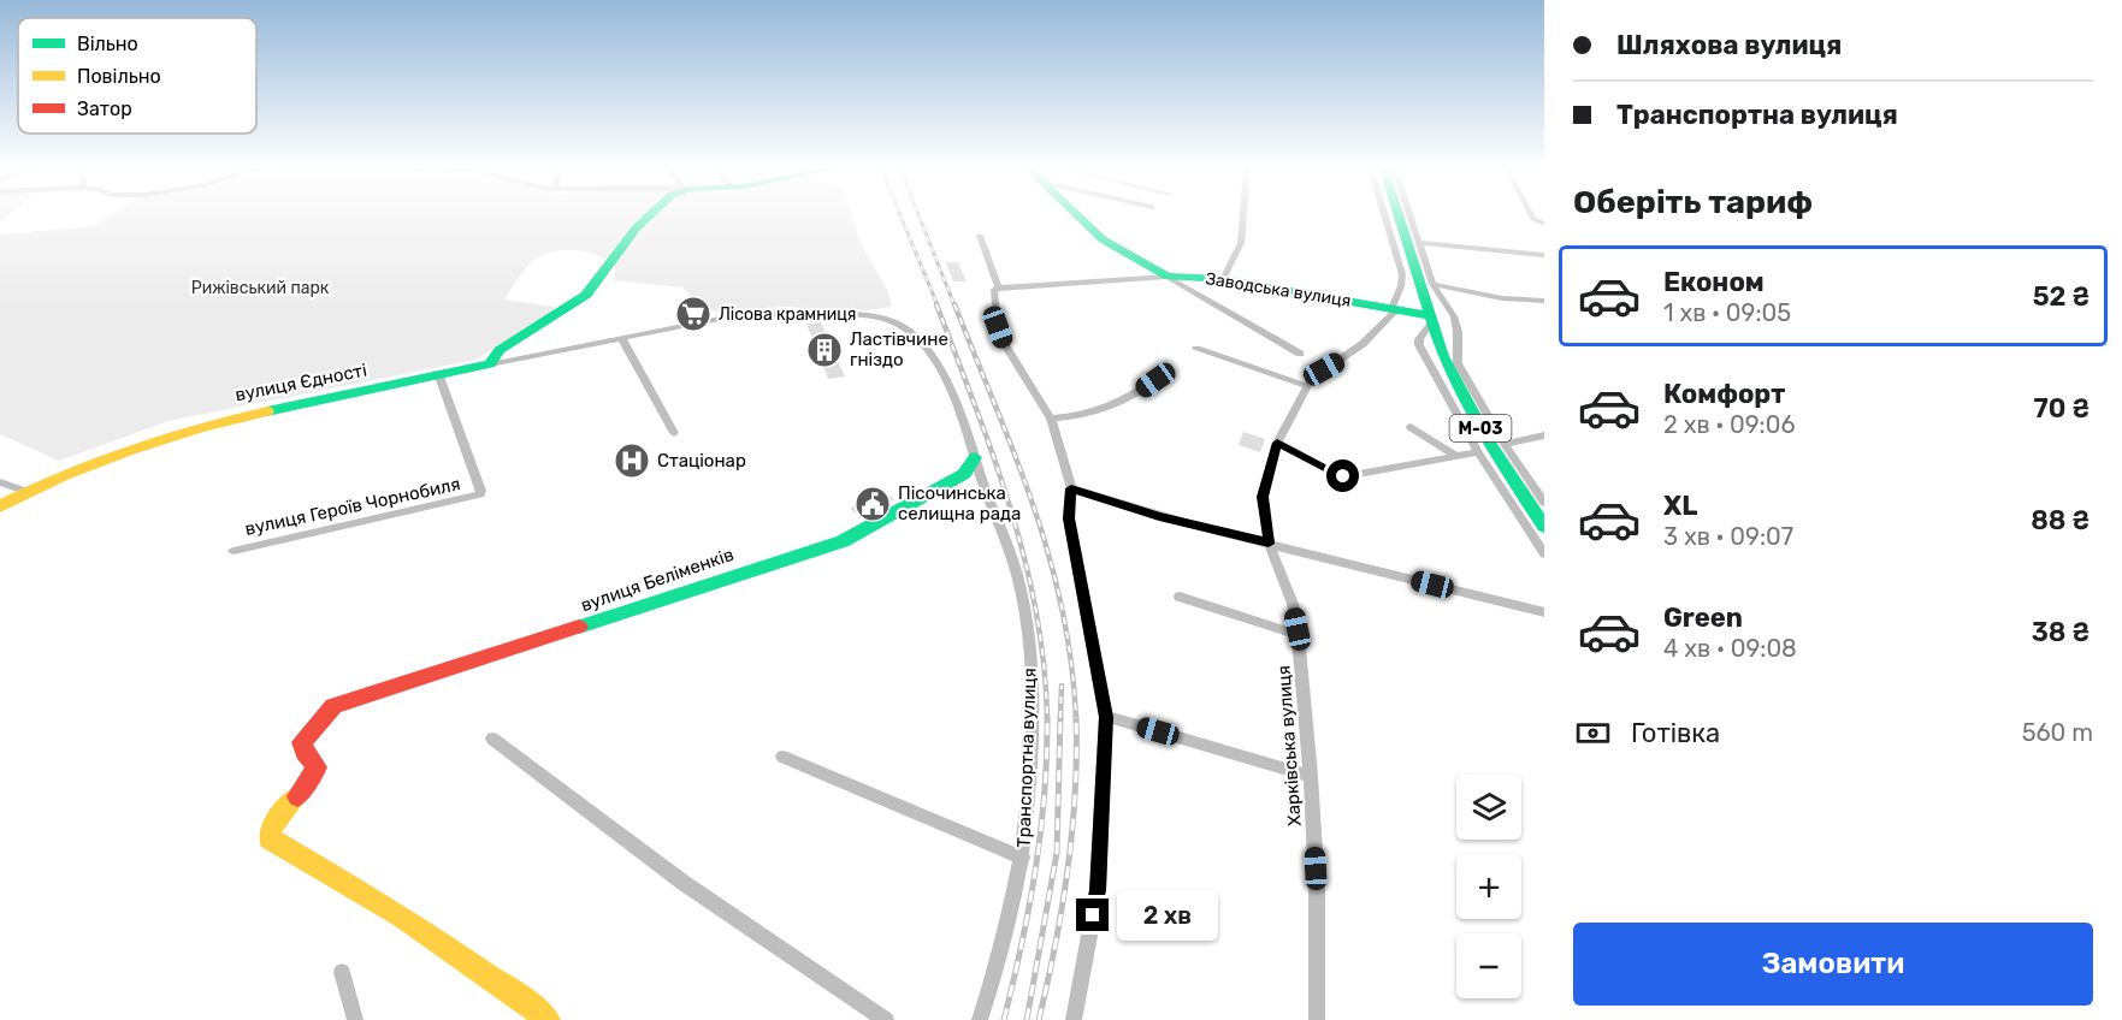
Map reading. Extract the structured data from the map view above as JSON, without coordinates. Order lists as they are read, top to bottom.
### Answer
{
  "streets": {
    "main road": [
      "Заводська вулиця",
      "вулиця Єдності",
      "М-03",
      "вулиця Беліменків"
    ],
    "street": ["вулиця Героїв Чорнобиля", "Харківська вулиця", "Транспортна вулиця"]
  },
  "crossings": [
    ["Заводська вулиця", "М-03"],
    ["Заводська вулиця", "Харківська вулиця"],
    ["вулиця Єдності", "вулиця Героїв Чорнобиля"],
    ["вулиця Єдності", "Транспортна вулиця"],
    ["вулиця Беліменків", "Транспортна вулиця"]
  ],
  "parks": ["Рижівський парк"],
  "places": {
    "supermarket": ["Лісова крамниця"],
    "building": ["Ластівчине гніздо"],
    "hospital": ["Стаціонар"],
    "public building": ["Пісочинська селищна рада"]
  },
  "legend": ["Вільно", "Повільно", "Затор"],
  "page": {
    "banner": ["Шляхова вулиця", "Транспортна вулиця"],
    "heading": "Оберіть тариф",
    "list": [
      {
        "name": "Економ",
        "note": "1 хв · 09:05",
        "value": "52 ₴"
      },
      {
        "name": "Комфорт",
        "note": "2 хв · 09:06",
        "value": "70 ₴"
      },
      {
        "name": "XL",
        "note": "3 хв · 09:07",
        "value": "88 ₴"
      },
      {
        "name": "Green",
        "note": "4 хв · 09:08",
        "value": "38 ₴"
      }
    ],
    "pay": ["Готівка", "560 m"],
    "map_buttons": ["+", "−"],
    "bubble": "2 хв",
    "buttons": "Замовити"
  }
}
